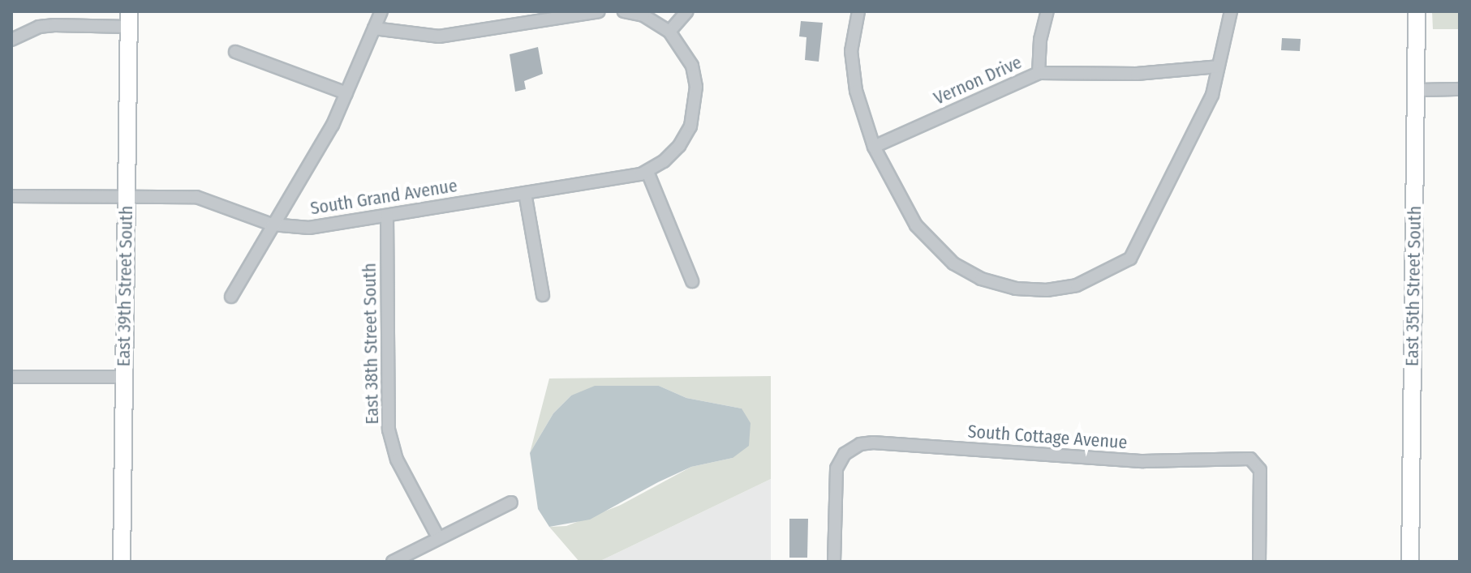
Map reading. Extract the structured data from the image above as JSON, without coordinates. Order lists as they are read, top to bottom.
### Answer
{
  "streets": {
    "main road": ["East 39th Street South", "East 35th Street South"],
    "street": [
      "Vernon Drive",
      "South Grand Avenue",
      "East 38th Street South",
      "South Cottage Avenue"
    ]
  },
  "crossings": [
    ["South Grand Avenue", "East 39th Street South"],
    ["South Grand Avenue", "East 38th Street South"]
  ]
}
